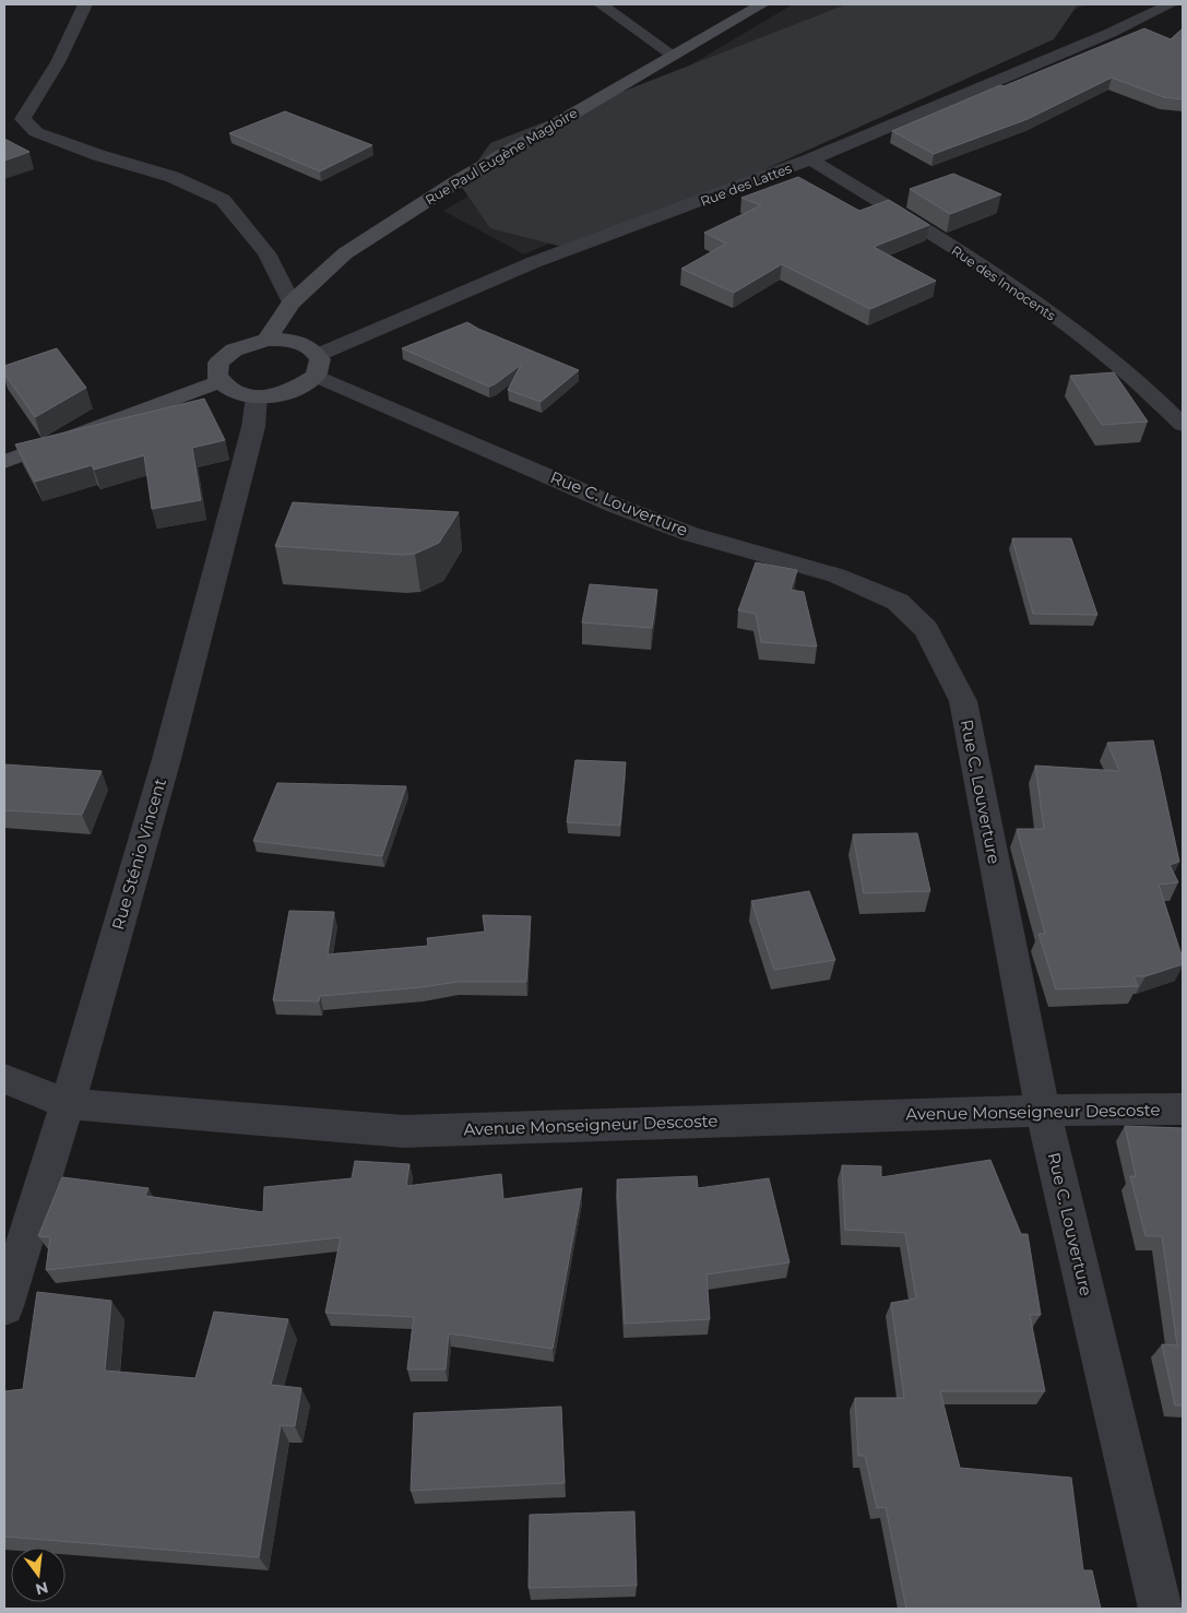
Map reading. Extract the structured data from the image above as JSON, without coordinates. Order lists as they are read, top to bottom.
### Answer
{
  "streets": {
    "main road": ["Rue Paul Eugène Magloire"],
    "street": [
      "Rue des Lattes",
      "Rue des Innocents",
      "Rue C. Louverture",
      "Rue Sténio Vincent",
      "Avenue Monseigneur Descoste"
    ]
  },
  "crossings": [
    ["Rue des Lattes", "Rue des Innocents"],
    ["Rue des Lattes", "Rue C. Louverture"],
    ["Rue C. Louverture", "Avenue Monseigneur Descoste"],
    ["Rue Sténio Vincent", "Avenue Monseigneur Descoste"]
  ],
  "north": "bottom"
}
